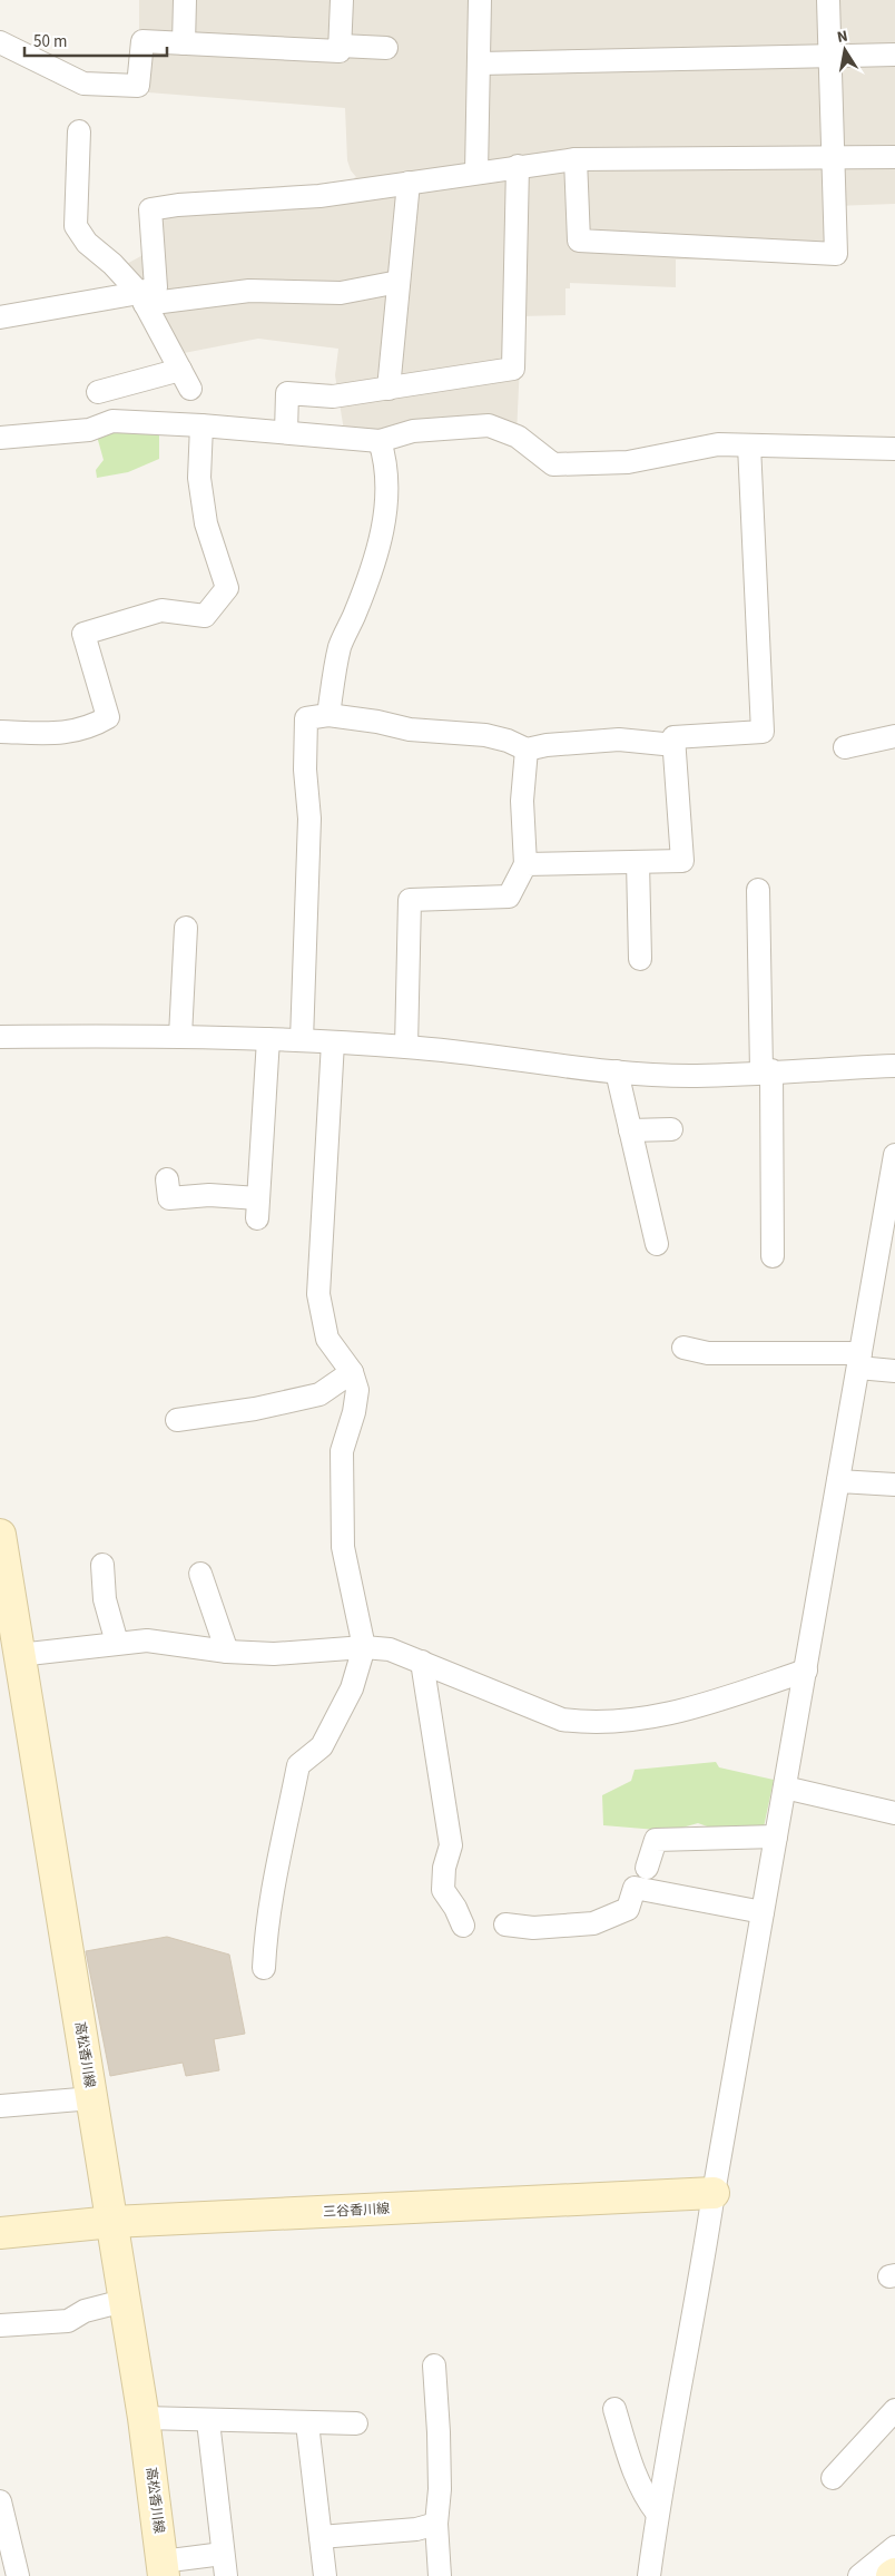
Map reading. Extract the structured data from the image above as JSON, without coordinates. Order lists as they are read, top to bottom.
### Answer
{
  "streets": {
    "main road": ["高松香川線", "三谷香川線"]
  },
  "crossings": [
    ["高松香川線", "三谷香川線"]
  ],
  "scale_bar": "50 m",
  "north": "top"
}
